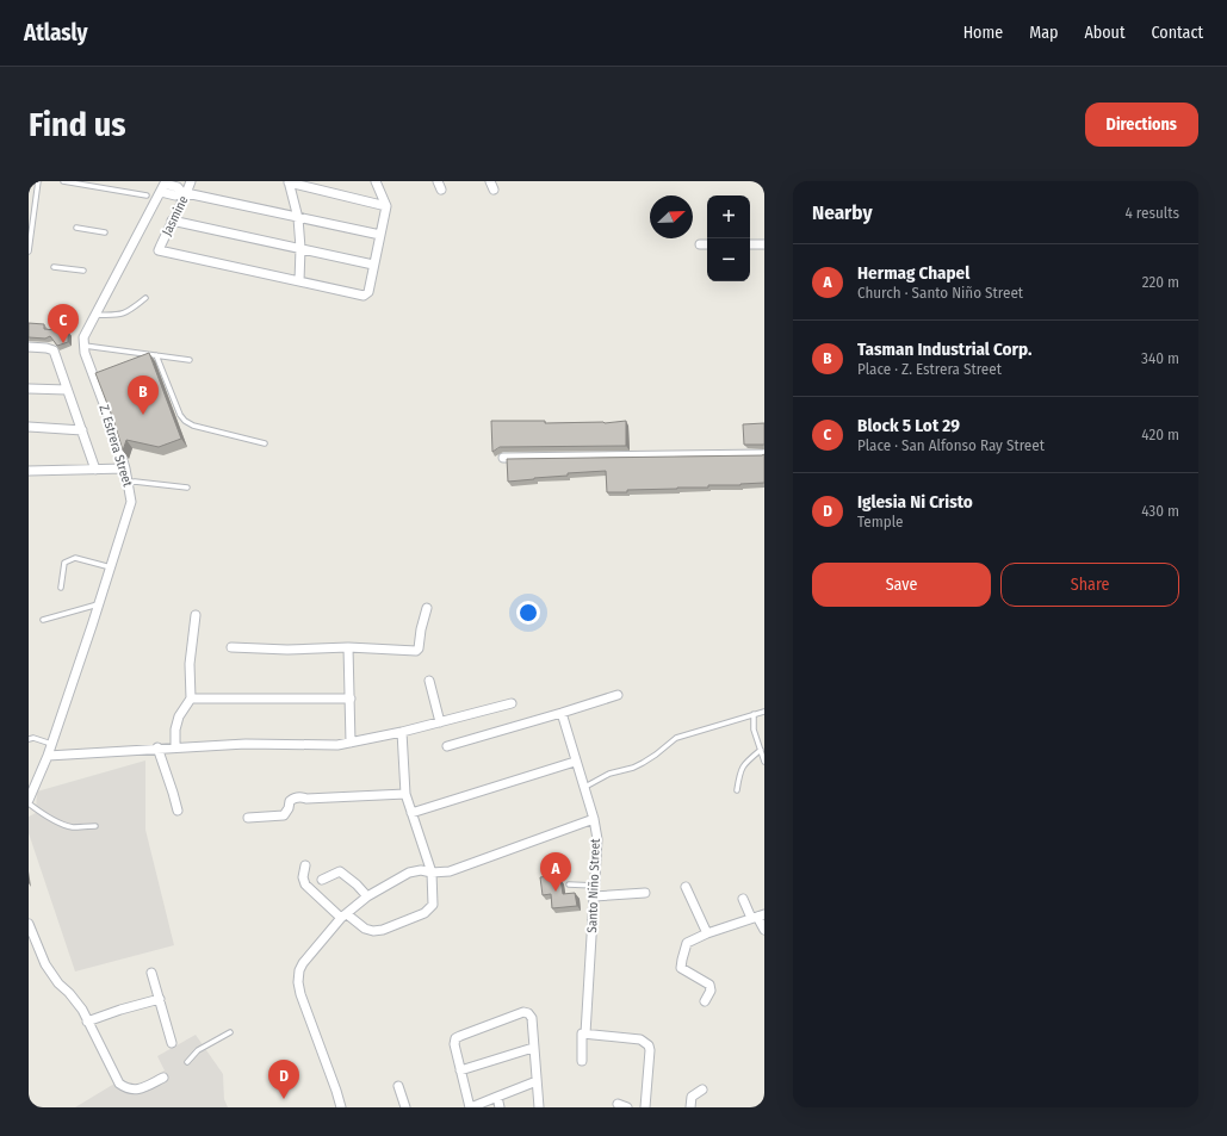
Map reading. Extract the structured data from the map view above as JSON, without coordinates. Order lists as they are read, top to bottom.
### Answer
{
  "streets": {
    "street": ["Jasmine", "Z. Estrera Street", "Santo Niño Street"]
  },
  "north": "top right",
  "page": {
    "header": "Atlasly",
    "nav": [
      "Home",
      "Map",
      "About",
      "Contact"
    ],
    "buttons": [
      "Directions",
      ["Save", "Share"]
    ],
    "title": "Find us",
    "heading": ["Nearby", "4 results"],
    "map_buttons": ["+", "−"],
    "list": [
      {
        "mark": "A",
        "name": "Hermag Chapel",
        "note": "Church · Santo Niño Street",
        "value": "220 m"
      },
      {
        "mark": "B",
        "name": "Tasman Industrial Corp.",
        "note": "Place · Z. Estrera Street",
        "value": "340 m"
      },
      {
        "mark": "C",
        "name": "Block 5 Lot 29",
        "note": "Place · San Alfonso Ray Street",
        "value": "420 m"
      },
      {
        "mark": "D",
        "name": "Iglesia Ni Cristo",
        "note": "Temple",
        "value": "430 m"
      }
    ],
    "pins": [
      "C",
      "B",
      "A",
      "D"
    ]
  }
}
